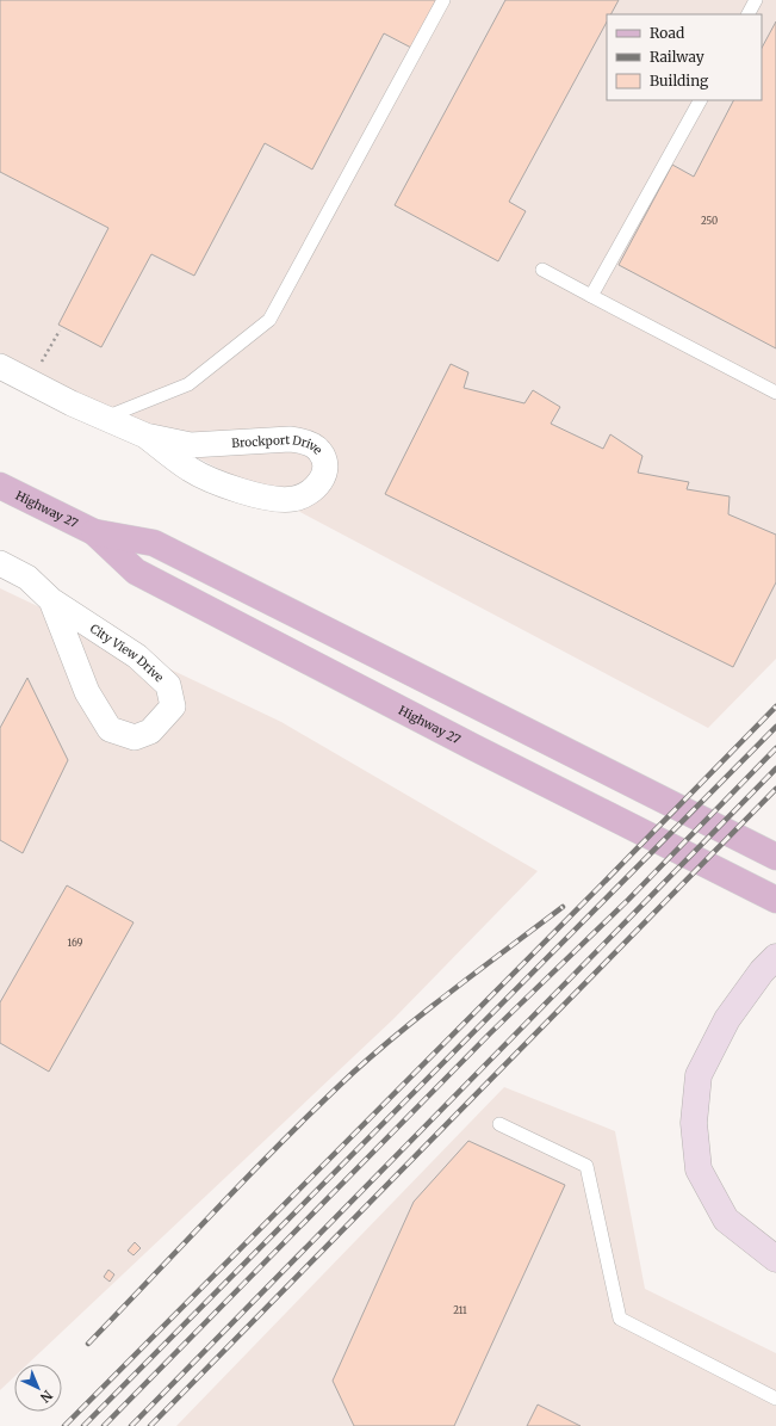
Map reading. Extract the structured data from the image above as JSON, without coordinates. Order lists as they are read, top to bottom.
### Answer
{
  "streets": {
    "main road": ["Highway 27"],
    "street": ["Brockport Drive", "City View Drive"]
  },
  "house_numbers": ["250", "169", "211"],
  "legend": ["Road", "Railway", "Building"],
  "north": "bottom right"
}
